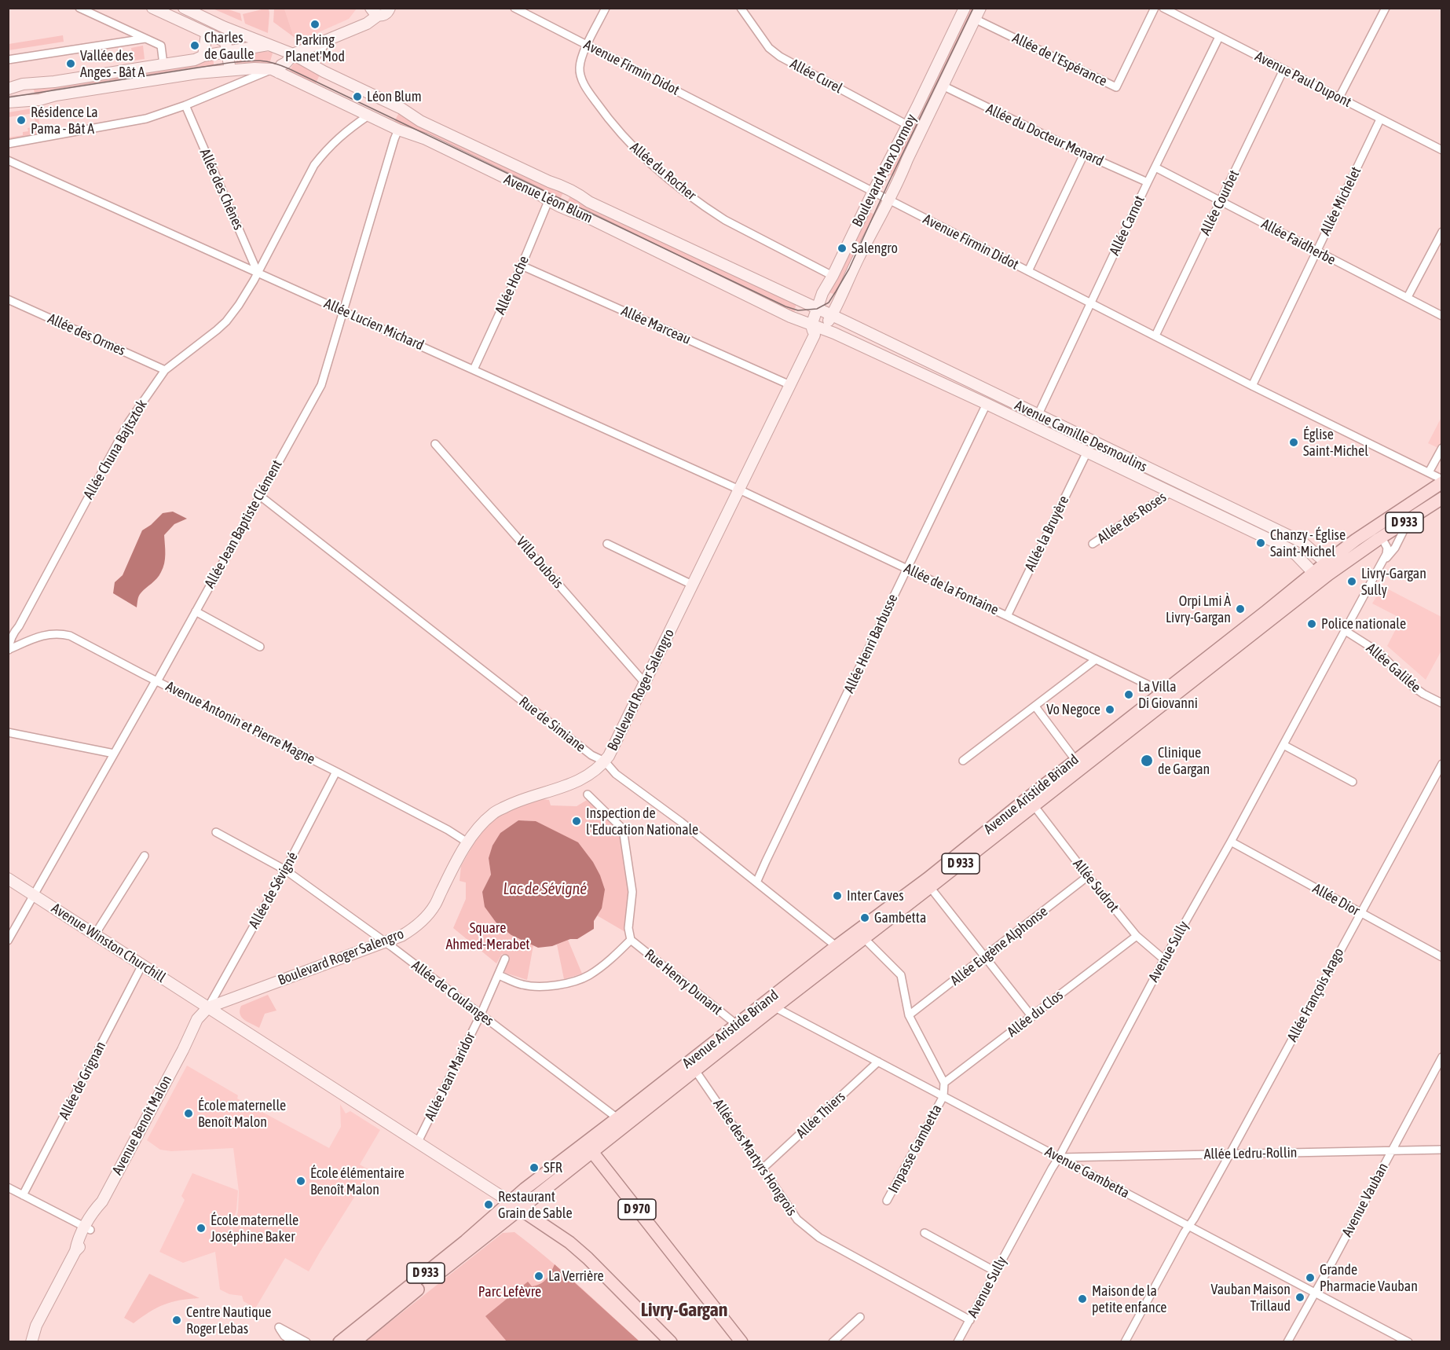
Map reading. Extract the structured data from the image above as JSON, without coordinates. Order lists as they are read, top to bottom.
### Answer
{
  "streets": {
    "main road": [
      "Boulevard Marx Dormoy",
      "Avenue Léon Blum",
      "Avenue Camille Desmoulins",
      "D 933",
      "Boulevard Roger Salengro",
      "Avenue Aristide Briand",
      "Avenue Winston Churchill",
      "Avenue Benoît Malon",
      "D 970"
    ],
    "street": [
      "Allée de l'Espérance",
      "Avenue Firmin Didot",
      "Allée Curel",
      "Avenue Paul Dupont",
      "Allée du Docteur Menard",
      "Allée du Rocher",
      "Allée des Chênes",
      "Allée Michelet",
      "Allée Courbet",
      "Allée Carnot",
      "Allée Faidherbe",
      "Allée Hoche",
      "Allée Lucien Michard",
      "Allée Marceau",
      "Allée des Ormes",
      "Allée Chuna Bajtsztok",
      "Allée des Roses",
      "Allée Jean Baptiste Clément",
      "Allée la Bruyère",
      "Villa Dubois",
      "Allée de la Fontaine",
      "Allée Henri Barbusse",
      "Allée Galilée",
      "Avenue Antonin et Pierre Magne",
      "Rue de Simiane",
      "Allée Sudrot",
      "Allée de Sévigné",
      "Allée Dior",
      "Allée Eugène Alphonse",
      "Avenue Sully",
      "Rue Henry Dunant",
      "Allée de Coulanges",
      "Allée François Arago",
      "Allée du Clos",
      "Allée Jean Maridor",
      "Allée de Grignan",
      "Allée Thiers",
      "Impasse Gambetta",
      "Allée Ledru-Rollin",
      "Allée des Martyrs Hongrois",
      "Avenue Gambetta",
      "Avenue Vauban"
    ]
  },
  "crossings": [
    ["Allée de l'Espérance", "Boulevard Marx Dormoy"],
    ["Avenue Firmin Didot", "Boulevard Marx Dormoy"],
    ["Avenue Firmin Didot", "Allée du Rocher"],
    ["Avenue Firmin Didot", "Allée Michelet"],
    ["Avenue Firmin Didot", "Allée Courbet"],
    ["Avenue Firmin Didot", "Allée Carnot"],
    ["Avenue Firmin Didot", "Avenue Aristide Briand"],
    ["Allée Curel", "Boulevard Marx Dormoy"],
    ["Avenue Paul Dupont", "Allée Michelet"],
    ["Avenue Paul Dupont", "Allée Courbet"],
    ["Avenue Paul Dupont", "Allée Carnot"],
    ["Allée du Docteur Menard", "Boulevard Marx Dormoy"],
    ["Allée du Docteur Menard", "Allée Carnot"],
    ["Boulevard Marx Dormoy", "Allée du Rocher"],
    ["Boulevard Marx Dormoy", "Avenue Léon Blum"],
    ["Boulevard Marx Dormoy", "Avenue Camille Desmoulins"],
    ["Boulevard Marx Dormoy", "Boulevard Roger Salengro"],
    ["Allée des Chênes", "Allée Lucien Michard"],
    ["Allée des Chênes", "Allée Chuna Bajtsztok"],
    ["Avenue Léon Blum", "Allée Hoche"],
    ["Avenue Léon Blum", "Avenue Camille Desmoulins"],
    ["Avenue Léon Blum", "Allée Chuna Bajtsztok"],
    ["Avenue Léon Blum", "Allée Jean Baptiste Clément"],
    ["Avenue Léon Blum", "Boulevard Roger Salengro"],
    ["Allée Michelet", "Allée Faidherbe"],
    ["Allée Courbet", "Allée Faidherbe"],
    ["Allée Carnot", "Allée Faidherbe"],
    ["Allée Carnot", "Avenue Camille Desmoulins"],
    ["Allée Hoche", "Allée Lucien Michard"],
    ["Allée Hoche", "Allée Marceau"],
    ["Allée Lucien Michard", "Allée Chuna Bajtsztok"],
    ["Allée Lucien Michard", "Allée Jean Baptiste Clément"],
    ["Allée Lucien Michard", "Allée de la Fontaine"],
    ["Allée Lucien Michard", "Boulevard Roger Salengro"],
    ["Allée Marceau", "Boulevard Roger Salengro"],
    ["Allée des Ormes", "Allée Chuna Bajtsztok"],
    ["Avenue Camille Desmoulins", "Allée des Roses"],
    ["Avenue Camille Desmoulins", "Allée la Bruyère"],
    ["Avenue Camille Desmoulins", "Allée Henri Barbusse"],
    ["Avenue Camille Desmoulins", "Boulevard Roger Salengro"],
    ["Avenue Camille Desmoulins", "Avenue Aristide Briand"],
    ["Allée Chuna Bajtsztok", "Avenue Antonin et Pierre Magne"],
    ["D 933", "Avenue Aristide Briand"],
    ["D 933", "Avenue Winston Churchill"],
    ["Allée Jean Baptiste Clément", "Avenue Antonin et Pierre Magne"],
    ["Allée Jean Baptiste Clément", "Rue de Simiane"],
    ["Allée Jean Baptiste Clément", "Avenue Winston Churchill"],
    ["Allée la Bruyère", "Allée de la Fontaine"],
    ["Villa Dubois", "Boulevard Roger Salengro"],
    ["Allée de la Fontaine", "Allée Henri Barbusse"],
    ["Allée de la Fontaine", "Boulevard Roger Salengro"],
    ["Allée de la Fontaine", "Avenue Aristide Briand"],
    ["Allée Henri Barbusse", "Rue de Simiane"],
    ["Allée Galilée", "Avenue Sully"],
    ["Boulevard Roger Salengro", "Avenue Antonin et Pierre Magne"],
    ["Boulevard Roger Salengro", "Rue de Simiane"],
    ["Boulevard Roger Salengro", "Allée de Sévigné"],
    ["Boulevard Roger Salengro", "Avenue Winston Churchill"],
    ["Boulevard Roger Salengro", "Allée de Coulanges"],
    ["Boulevard Roger Salengro", "Avenue Benoît Malon"],
    ["Avenue Antonin et Pierre Magne", "Allée de Sévigné"],
    ["Rue de Simiane", "Avenue Aristide Briand"],
    ["Avenue Aristide Briand", "Allée Sudrot"],
    ["Avenue Aristide Briand", "Avenue Winston Churchill"],
    ["Avenue Aristide Briand", "Avenue Sully"],
    ["Avenue Aristide Briand", "Rue Henry Dunant"],
    ["Avenue Aristide Briand", "Allée de Coulanges"],
    ["Avenue Aristide Briand", "Allée des Martyrs Hongrois"],
    ["Avenue Aristide Briand", "Avenue Gambetta"],
    ["Avenue Aristide Briand", "D 970"],
    ["Allée Sudrot", "Allée Eugène Alphonse"],
    ["Allée Sudrot", "Avenue Sully"],
    ["Allée Sudrot", "Allée du Clos"],
    ["Allée de Sévigné", "Avenue Winston Churchill"],
    ["Allée de Sévigné", "Allée de Coulanges"],
    ["Allée de Sévigné", "Avenue Benoît Malon"],
    ["Allée Dior", "Avenue Sully"],
    ["Allée Dior", "Allée François Arago"],
    ["Avenue Winston Churchill", "Allée Jean Maridor"],
    ["Avenue Winston Churchill", "Allée de Grignan"],
    ["Avenue Winston Churchill", "Avenue Benoît Malon"],
    ["Avenue Sully", "Allée Ledru-Rollin"],
    ["Avenue Sully", "Allée des Martyrs Hongrois"],
    ["Avenue Sully", "Avenue Gambetta"],
    ["Allée de Coulanges", "Allée Jean Maridor"],
    ["Allée François Arago", "Allée Ledru-Rollin"],
    ["Allée François Arago", "Avenue Gambetta"],
    ["Allée Thiers", "Allée des Martyrs Hongrois"],
    ["Allée Thiers", "Avenue Gambetta"],
    ["Impasse Gambetta", "Avenue Gambetta"],
    ["Allée Ledru-Rollin", "Avenue Gambetta"],
    ["Allée Ledru-Rollin", "Avenue Vauban"],
    ["Avenue Gambetta", "Avenue Vauban"]
  ],
  "districts": ["Livry-Gargan"],
  "water": ["Lac de Sévigné"],
  "parks": ["Square Ahmed-Merabet", "Parc Lefèvre"],
  "places": [
    "Parking Planet'Mod",
    "Charles de Gaulle",
    "Vallée des Anges - Bât A",
    "Léon Blum",
    "Résidence La Pama - Bât A",
    "Salengro",
    "Église Saint-Michel",
    "Chanzy - Église Saint-Michel",
    "Livry-Gargan Sully",
    "Orpi Lmi À Livry-Gargan",
    "Police nationale",
    "La Villa Di Giovanni",
    "Vo Negoce",
    "Clinique de Gargan",
    "Inspection de l'Education Nationale",
    "Inter Caves",
    "Gambetta",
    "École maternelle Benoît Malon",
    "SFR",
    "École élémentaire Benoît Malon",
    "Restaurant Grain de Sable",
    "École maternelle Joséphine Baker",
    "La Verrière",
    "Grande Pharmacie Vauban",
    "Vauban Maison Trillaud",
    "Maison de la petite enfance",
    "Centre Nautique Roger Lebas"
  ]
}
